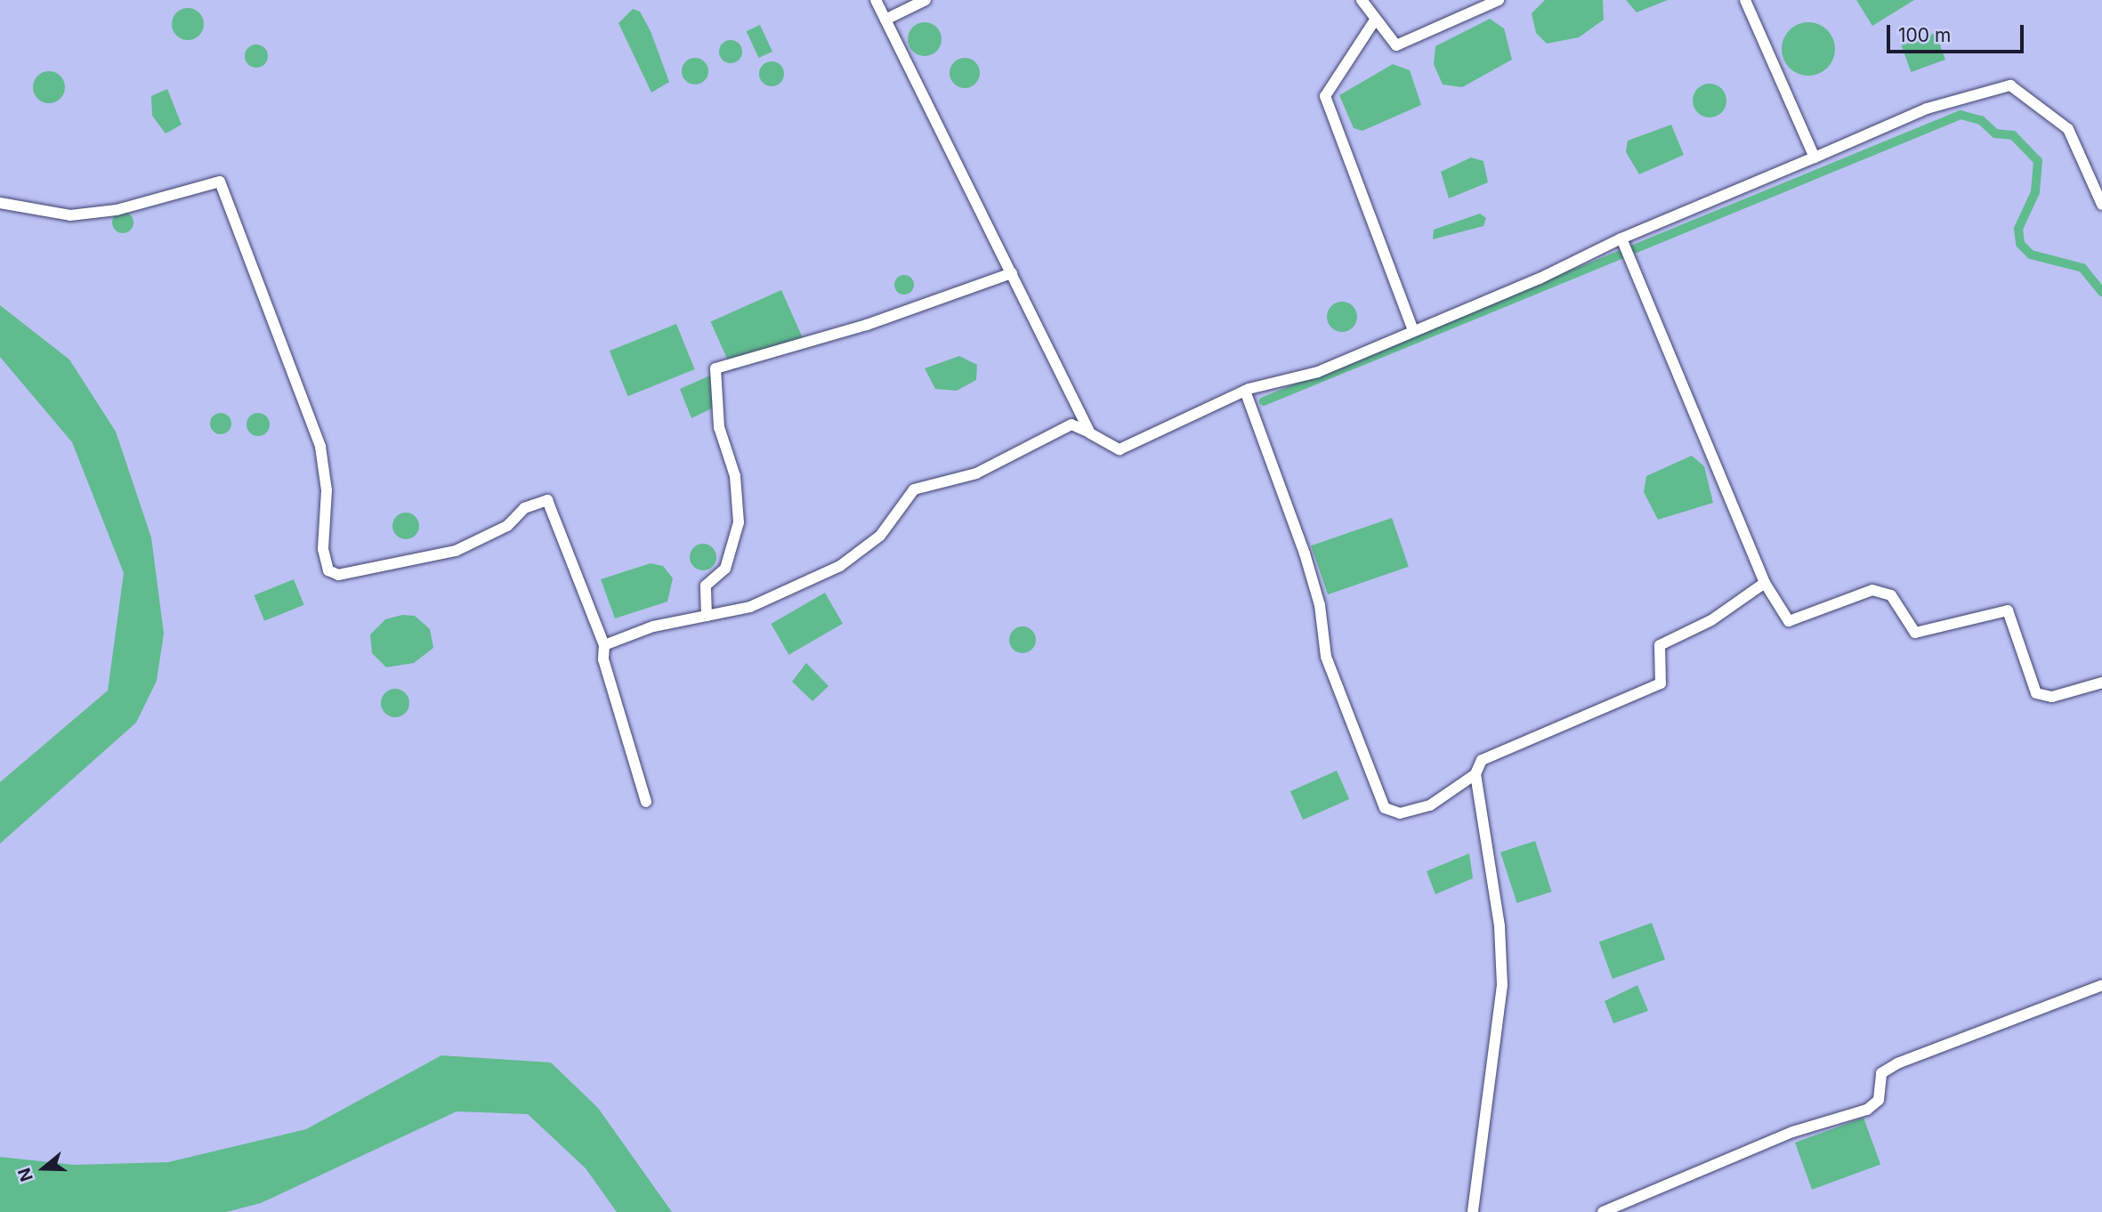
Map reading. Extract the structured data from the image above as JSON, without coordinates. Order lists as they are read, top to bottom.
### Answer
{
  "scale_bar": "100 m",
  "north": "left"
}
